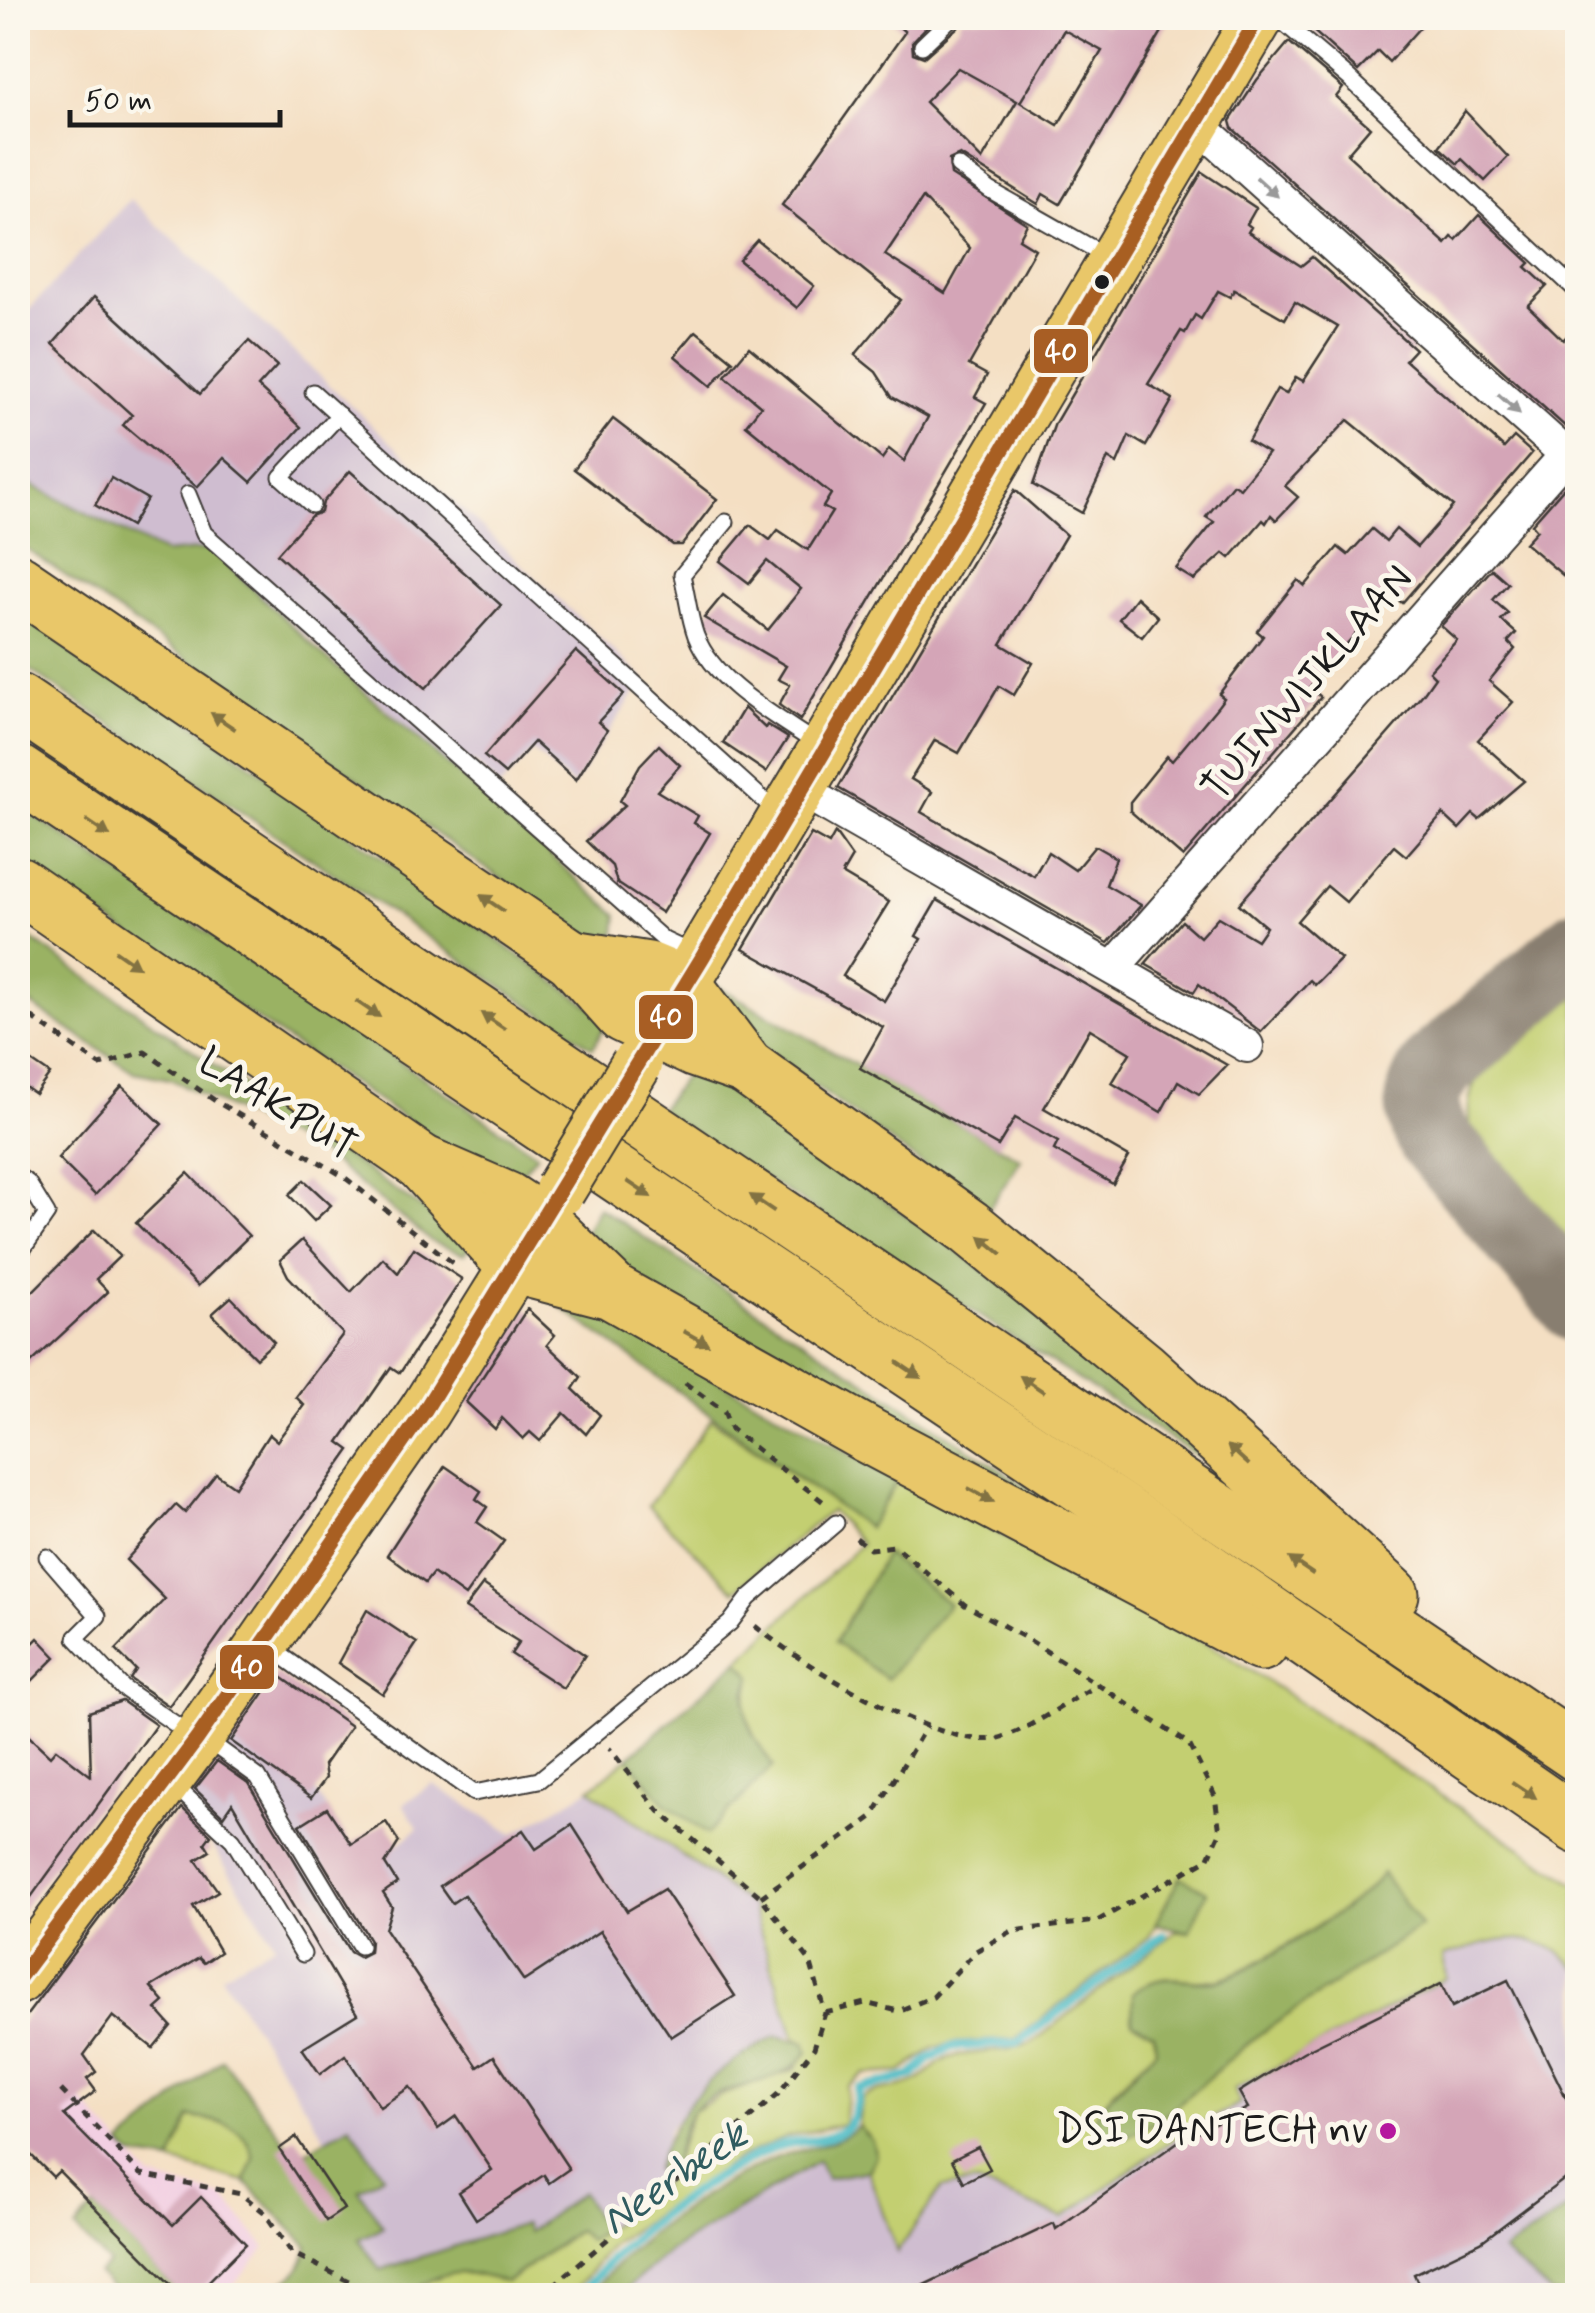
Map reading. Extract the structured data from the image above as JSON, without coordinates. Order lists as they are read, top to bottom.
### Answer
{
  "streets": {
    "street": ["TUINWIJKLAAN"],
    "path": ["LAAKPUT"]
  },
  "one_way": ["TUINWIJKLAAN"],
  "water": ["Neerbeek"],
  "places": ["DSI DANTECH nv"],
  "lines": ["transit line 40"],
  "scale_bar": "50 m"
}
